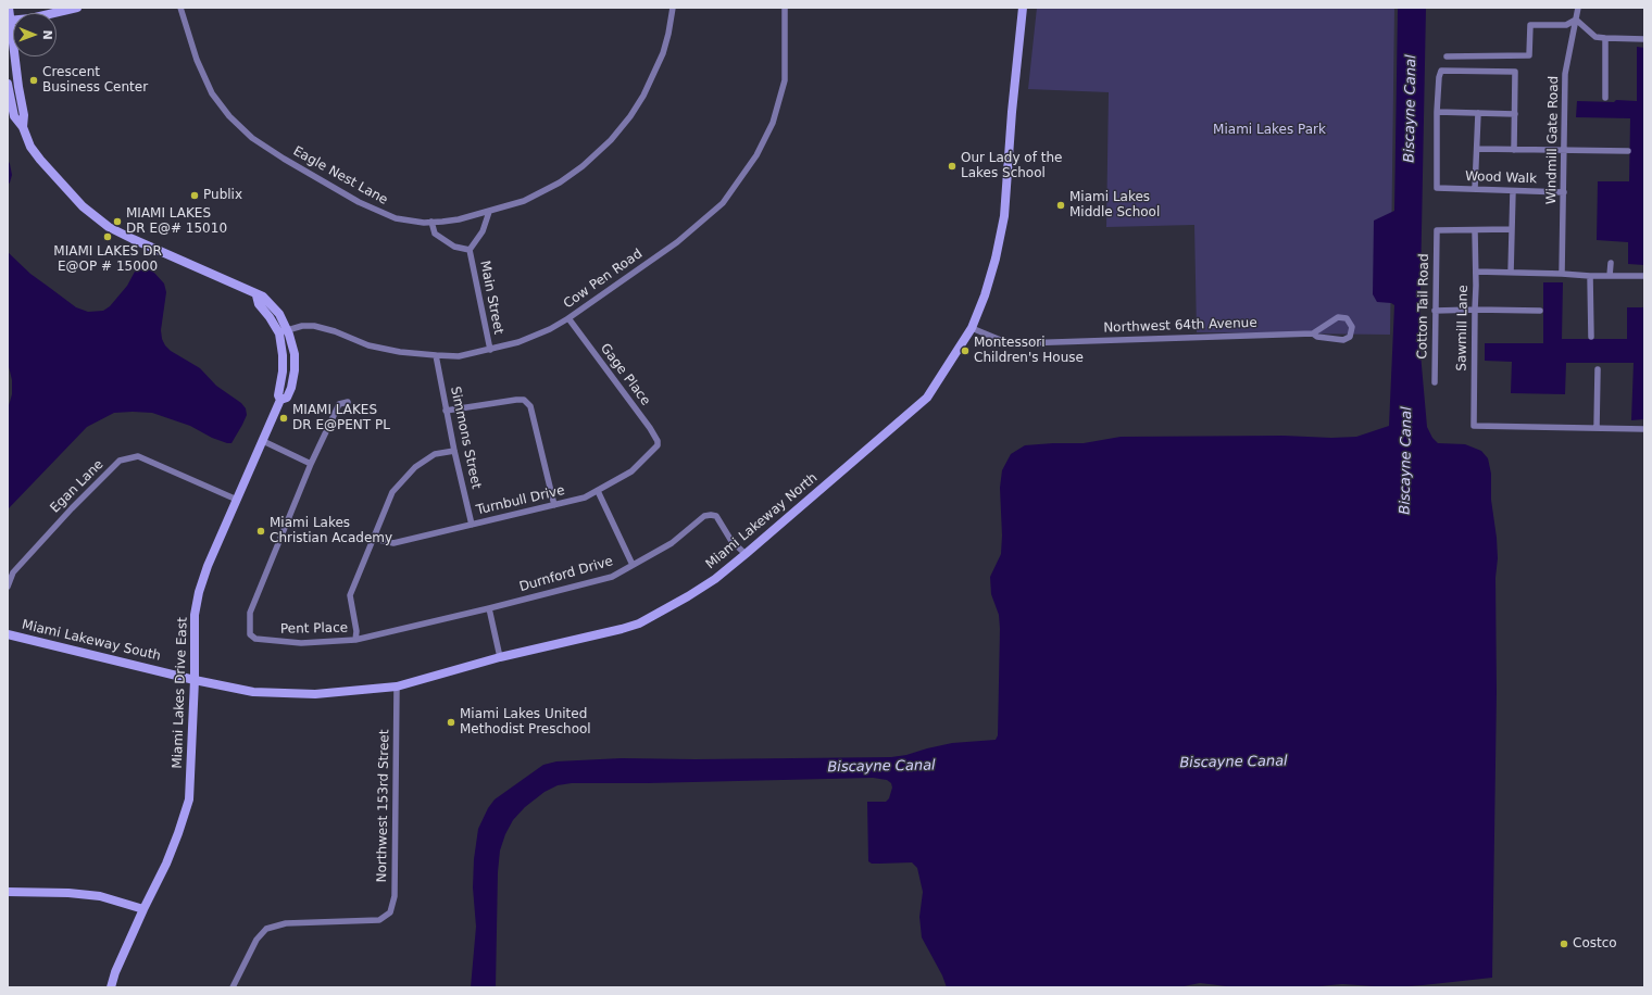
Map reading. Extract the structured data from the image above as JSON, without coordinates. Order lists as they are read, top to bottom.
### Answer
{
  "streets": {
    "street": [
      "Windmill Gate Road",
      "Eagle Nest Lane",
      "Wood Walk",
      "Cow Pen Road",
      "Main Street",
      "Cotton Tail Road",
      "Northwest 64th Avenue",
      "Sawmill Lane",
      "Gage Place",
      "Simmons Street",
      "Egan Lane",
      "Turnbull Drive",
      "Miami Lakeway North",
      "Durnford Drive",
      "Pent Place",
      "Miami Lakeway South",
      "Miami Lakes Drive East",
      "Northwest 153rd Street"
    ]
  },
  "crossings": [
    ["Windmill Gate Road", "Wood Walk"],
    ["Eagle Nest Lane", "Main Street"],
    ["Cow Pen Road", "Main Street"],
    ["Cow Pen Road", "Gage Place"],
    ["Cow Pen Road", "Simmons Street"],
    ["Cow Pen Road", "Miami Lakes Drive East"],
    ["Cotton Tail Road", "Sawmill Lane"],
    ["Northwest 64th Avenue", "Miami Lakeway North"],
    ["Gage Place", "Turnbull Drive"],
    ["Simmons Street", "Turnbull Drive"],
    ["Egan Lane", "Miami Lakes Drive East"],
    ["Miami Lakeway North", "Durnford Drive"],
    ["Miami Lakeway North", "Miami Lakeway South"],
    ["Miami Lakeway North", "Miami Lakes Drive East"],
    ["Miami Lakeway North", "Northwest 153rd Street"],
    ["Durnford Drive", "Pent Place"],
    ["Miami Lakeway South", "Miami Lakes Drive East"]
  ],
  "water": ["Biscayne Canal"],
  "parks": ["Miami Lakes Park"],
  "places": [
    "Crescent Business Center",
    "Our Lady of the Lakes School",
    "Publix",
    "Miami Lakes Middle School",
    "MIAMI LAKES DR E@# 15010",
    "MIAMI LAKES DR E@OP # 15000",
    "Montessori Children's House",
    "MIAMI LAKES DR E@PENT PL",
    "Miami Lakes Christian Academy",
    "Miami Lakes United Methodist Preschool",
    "Costco"
  ],
  "north": "right"
}
